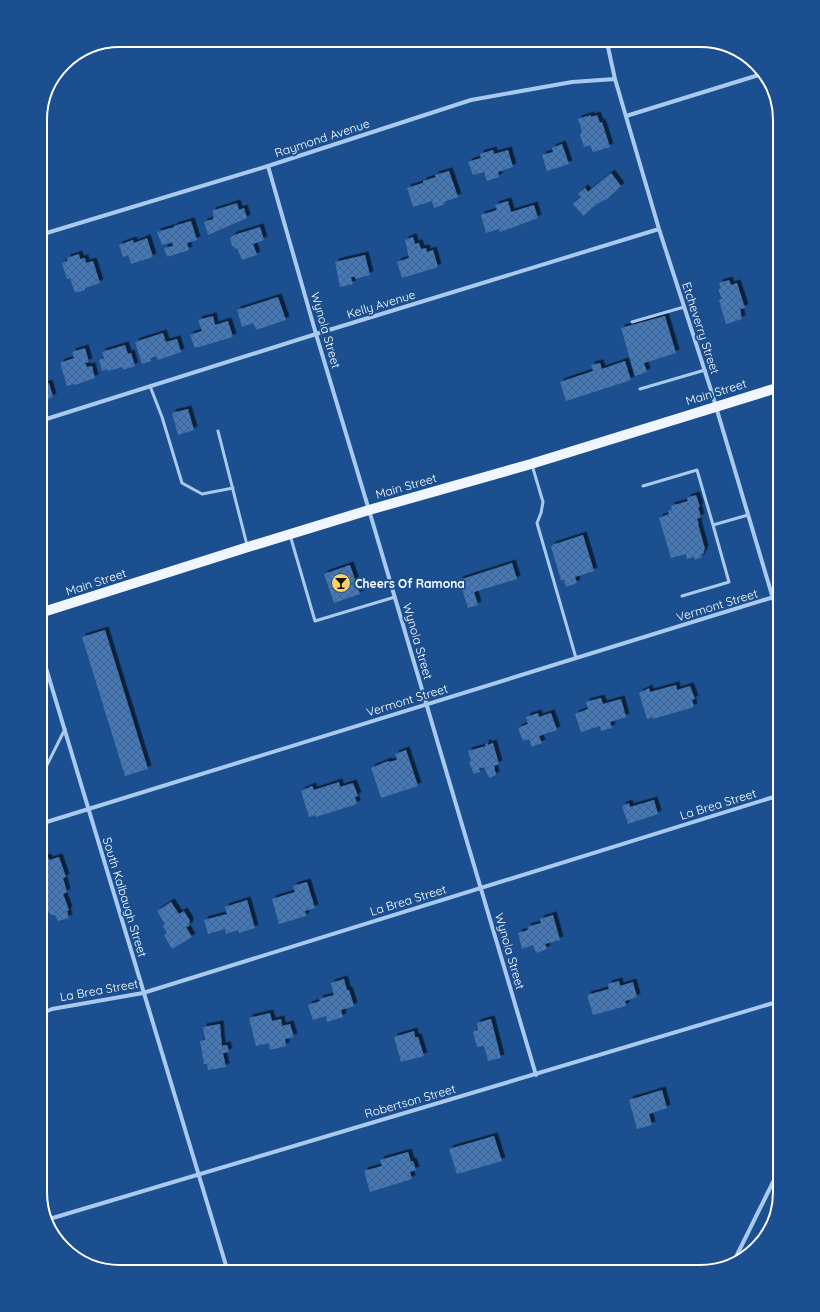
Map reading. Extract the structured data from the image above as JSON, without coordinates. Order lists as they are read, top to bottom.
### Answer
{
  "streets": {
    "main road": ["Main Street"],
    "street": [
      "Raymond Avenue",
      "Kelly Avenue",
      "Etcheverry Street",
      "Wynola Street",
      "Vermont Street",
      "La Brea Street",
      "South Kalbaugh Street",
      "Robertson Street"
    ]
  },
  "crossings": [
    ["Raymond Avenue", "Etcheverry Street"],
    ["Raymond Avenue", "Wynola Street"],
    ["Kelly Avenue", "Etcheverry Street"],
    ["Kelly Avenue", "Wynola Street"],
    ["Etcheverry Street", "Main Street"],
    ["Etcheverry Street", "Vermont Street"],
    ["Wynola Street", "Main Street"],
    ["Wynola Street", "Vermont Street"],
    ["Wynola Street", "La Brea Street"],
    ["Wynola Street", "Robertson Street"],
    ["Vermont Street", "South Kalbaugh Street"],
    ["La Brea Street", "South Kalbaugh Street"],
    ["South Kalbaugh Street", "Robertson Street"]
  ],
  "places": {
    "bar": ["Cheers Of Ramona"]
  }
}
